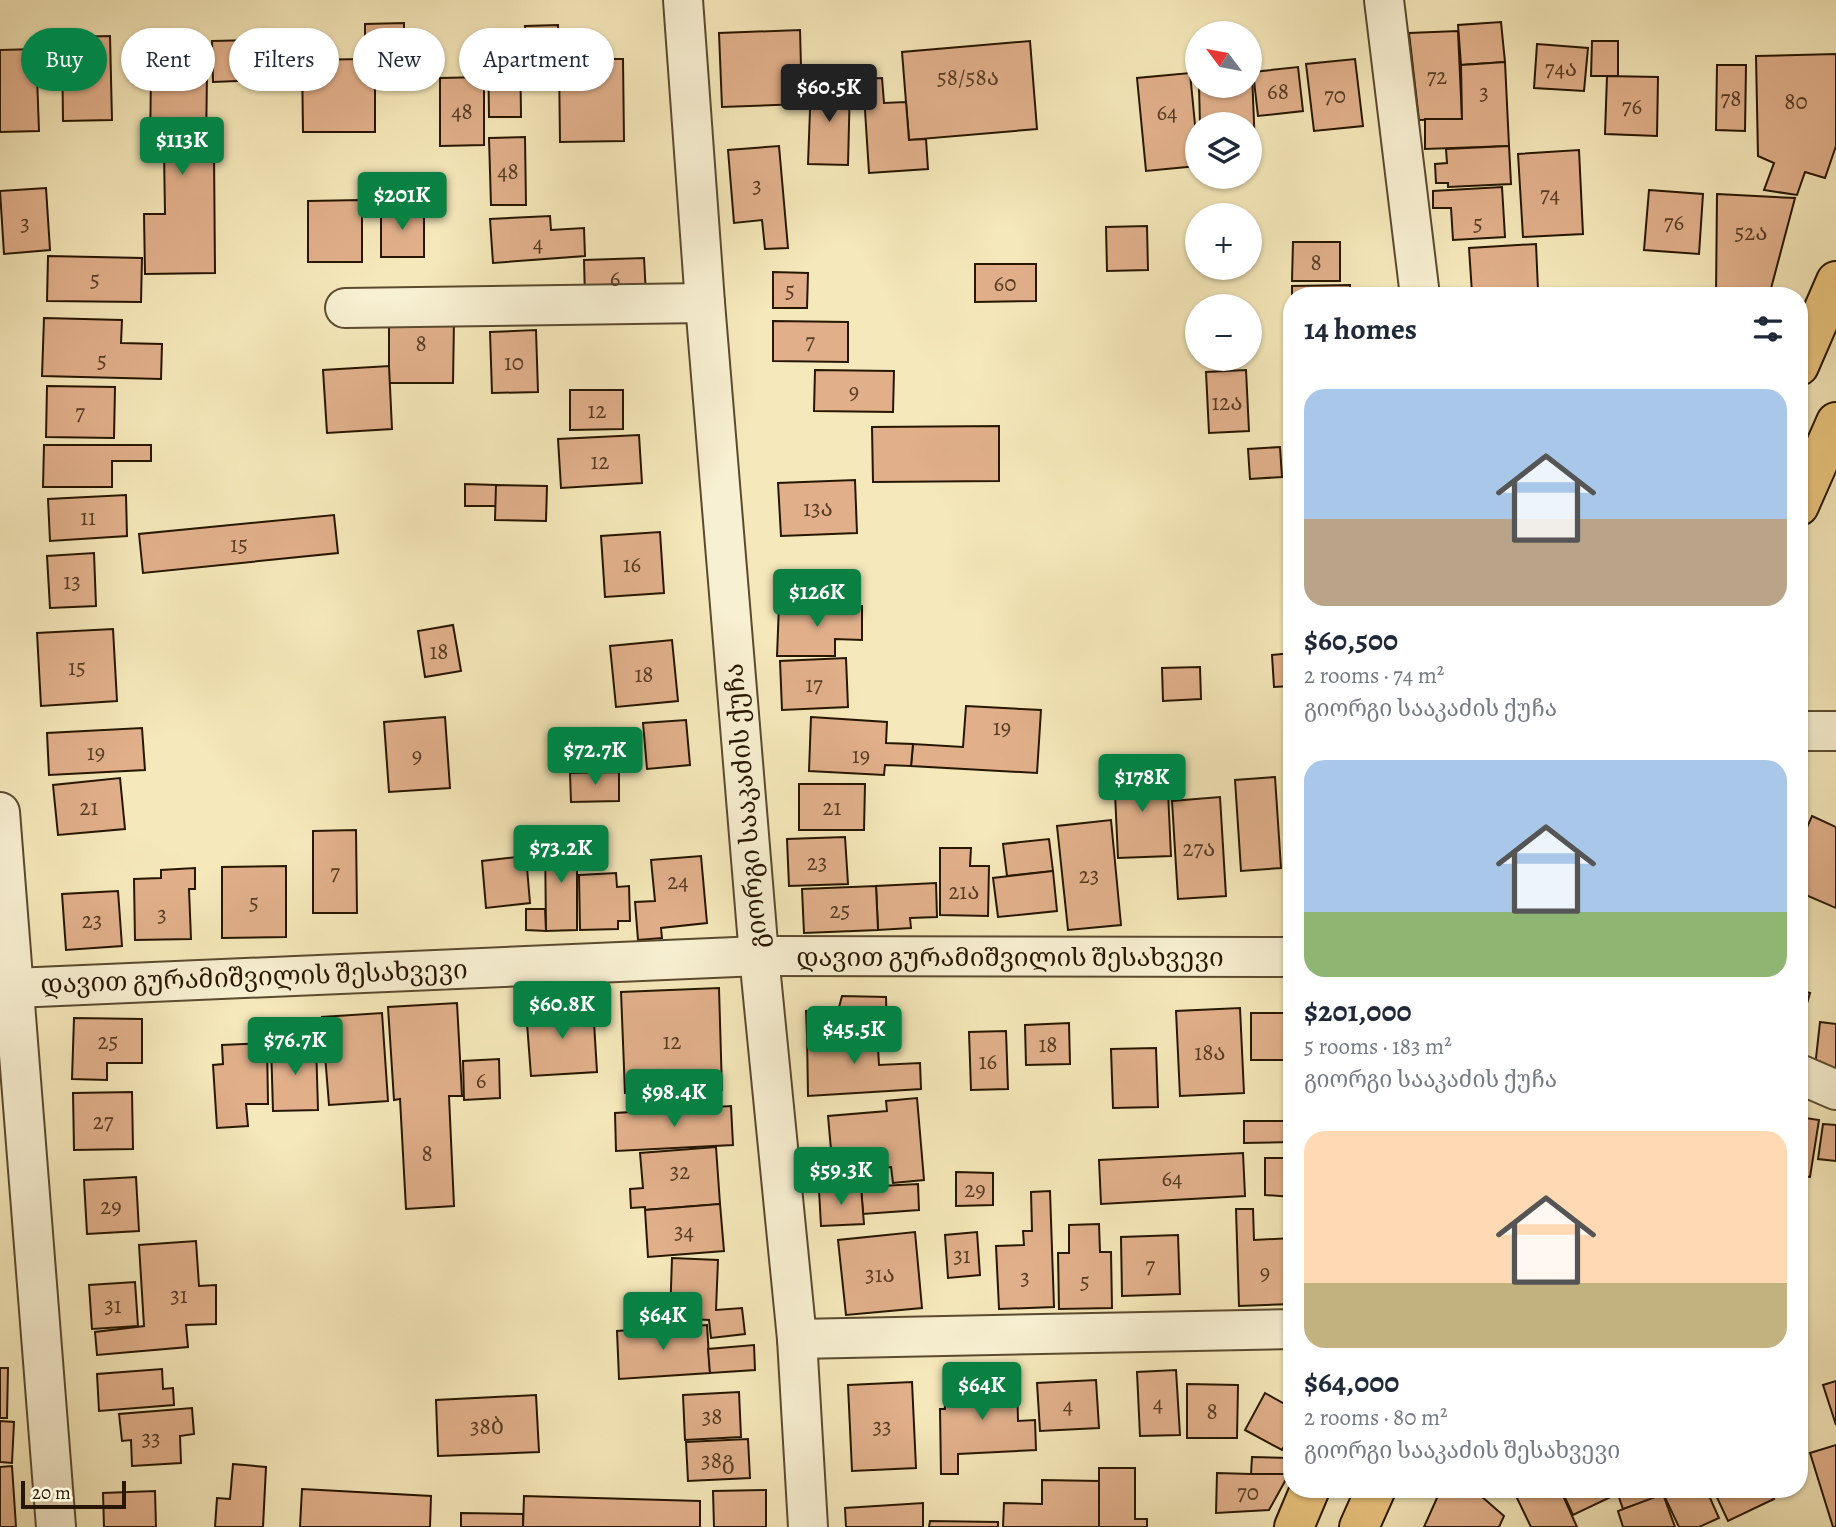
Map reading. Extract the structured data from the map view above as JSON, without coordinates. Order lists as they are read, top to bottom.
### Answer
{
  "streets": {
    "street": ["გიორგი სააკაძის ქუჩა", "დავით გურამიშვილის შესახვევი"]
  },
  "crossings": [
    ["გიორგი სააკაძის ქუჩა", "დავით გურამიშვილის შესახვევი"]
  ],
  "house_numbers": [
    "74ა",
    "72",
    "58/58ა",
    "68",
    "3",
    "70",
    "78",
    "80",
    "76",
    "48",
    "64",
    "48",
    "3",
    "74",
    "76",
    "3",
    "5",
    "52ა",
    "4",
    "8",
    "6",
    "5",
    "60",
    "5",
    "7",
    "8",
    "5",
    "10",
    "9",
    "12ა",
    "12",
    "7",
    "12",
    "13ა",
    "11",
    "15",
    "16",
    "13",
    "18",
    "15",
    "18",
    "17",
    "19",
    "19",
    "9",
    "19",
    "21",
    "21",
    "27ა",
    "23",
    "7",
    "23",
    "24",
    "21ა",
    "5",
    "25",
    "3",
    "23",
    "25",
    "12",
    "18",
    "18ა",
    "16",
    "6",
    "27",
    "8",
    "32",
    "64",
    "29",
    "29",
    "34",
    "31",
    "7",
    "9",
    "31ა",
    "3",
    "5",
    "31",
    "31",
    "4",
    "4",
    "8",
    "38",
    "38ბ",
    "33",
    "33",
    "38გ",
    "70"
  ],
  "scale_bar": "20 m",
  "north": "top left",
  "page": {
    "map_buttons": ["+", "−"],
    "chip": [
      "Buy",
      "Rent",
      "Filters",
      "New",
      "Apartment"
    ],
    "price": [
      "$60.5K",
      "$113K",
      "$201K",
      "$126K",
      "$72.7K",
      "$178K",
      "$73.2K",
      "$60.8K",
      "$45.5K",
      "$76.7K",
      "$98.4K",
      "$59.3K",
      "$64K",
      "$64K"
    ],
    "heading": "14 homes",
    "list": [
      {
        "name": "$60,500",
        "note": "2 rooms · 74 m² · გიორგი სააკაძის ქუჩა"
      },
      {
        "name": "$201,000",
        "note": "5 rooms · 183 m² · გიორგი სააკაძის ქუჩა"
      },
      {
        "name": "$64,000",
        "note": "2 rooms · 80 m² · გიორგი სააკაძის შესახვევი"
      }
    ],
    "scale": "20 m"
  }
}
